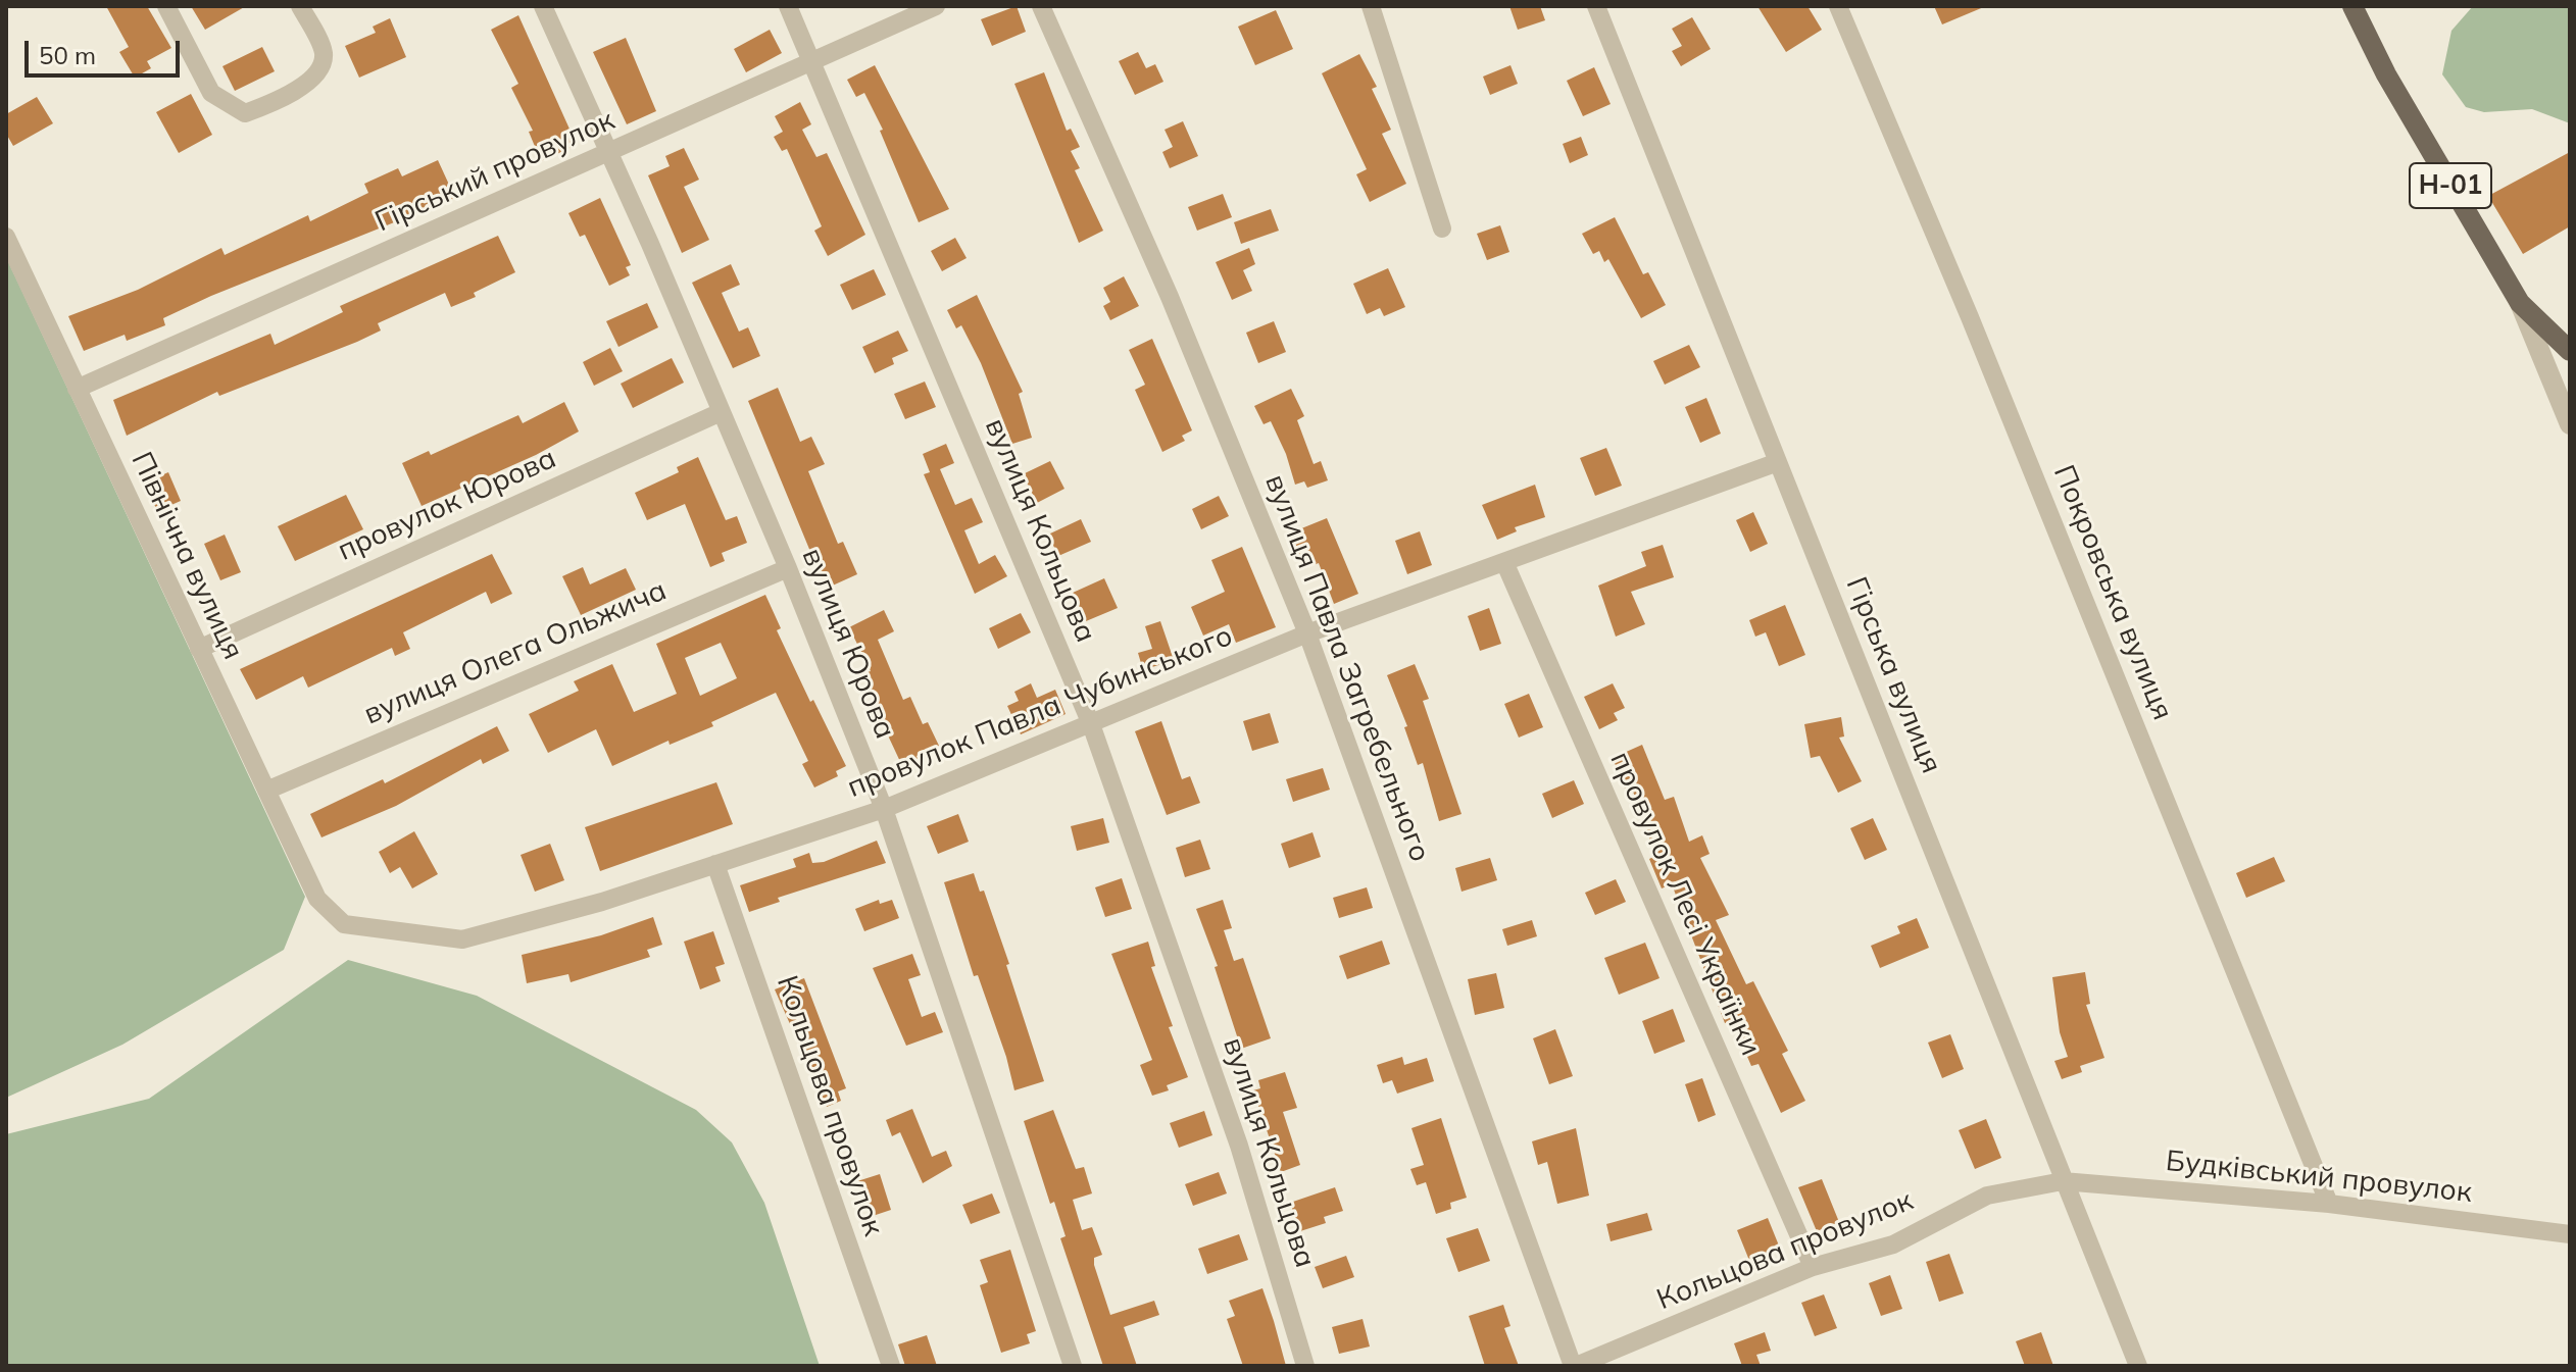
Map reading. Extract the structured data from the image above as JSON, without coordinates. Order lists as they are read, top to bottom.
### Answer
{
  "streets": {
    "main road": ["Н-01"],
    "street": [
      "Гірський провулок",
      "провулок Юрова",
      "вулиця Кольцова",
      "Північна вулиця",
      "Покровська вулиця",
      "вулиця Юрова",
      "вулиця Олега Ольжича",
      "вулиця Павла Загребельного",
      "Гірська вулиця",
      "провулок Павла Чубинського",
      "провулок Лесі Українки",
      "Кольцова провулок",
      "Будківський провулок"
    ]
  },
  "crossings": [
    ["Гірський провулок", "вулиця Кольцова"],
    ["Гірський провулок", "Північна вулиця"],
    ["Гірський провулок", "вулиця Юрова"],
    ["провулок Юрова", "Північна вулиця"],
    ["провулок Юрова", "вулиця Юрова"],
    ["вулиця Кольцова", "провулок Павла Чубинського"],
    ["Північна вулиця", "вулиця Олега Ольжича"],
    ["Північна вулиця", "провулок Павла Чубинського"],
    ["Покровська вулиця", "Будківський провулок"],
    ["вулиця Юрова", "вулиця Олега Ольжича"],
    ["вулиця Юрова", "провулок Павла Чубинського"],
    ["вулиця Павла Загребельного", "провулок Павла Чубинського"],
    ["вулиця Павла Загребельного", "Кольцова провулок"],
    ["Гірська вулиця", "провулок Павла Чубинського"],
    ["Гірська вулиця", "Кольцова провулок"],
    ["Гірська вулиця", "Будківський провулок"],
    ["провулок Павла Чубинського", "провулок Лесі Українки"],
    ["провулок Павла Чубинського", "Кольцова провулок"],
    ["провулок Лесі Українки", "Кольцова провулок"],
    ["Кольцова провулок", "Будківський провулок"]
  ],
  "scale_bar": "50 m"
}
